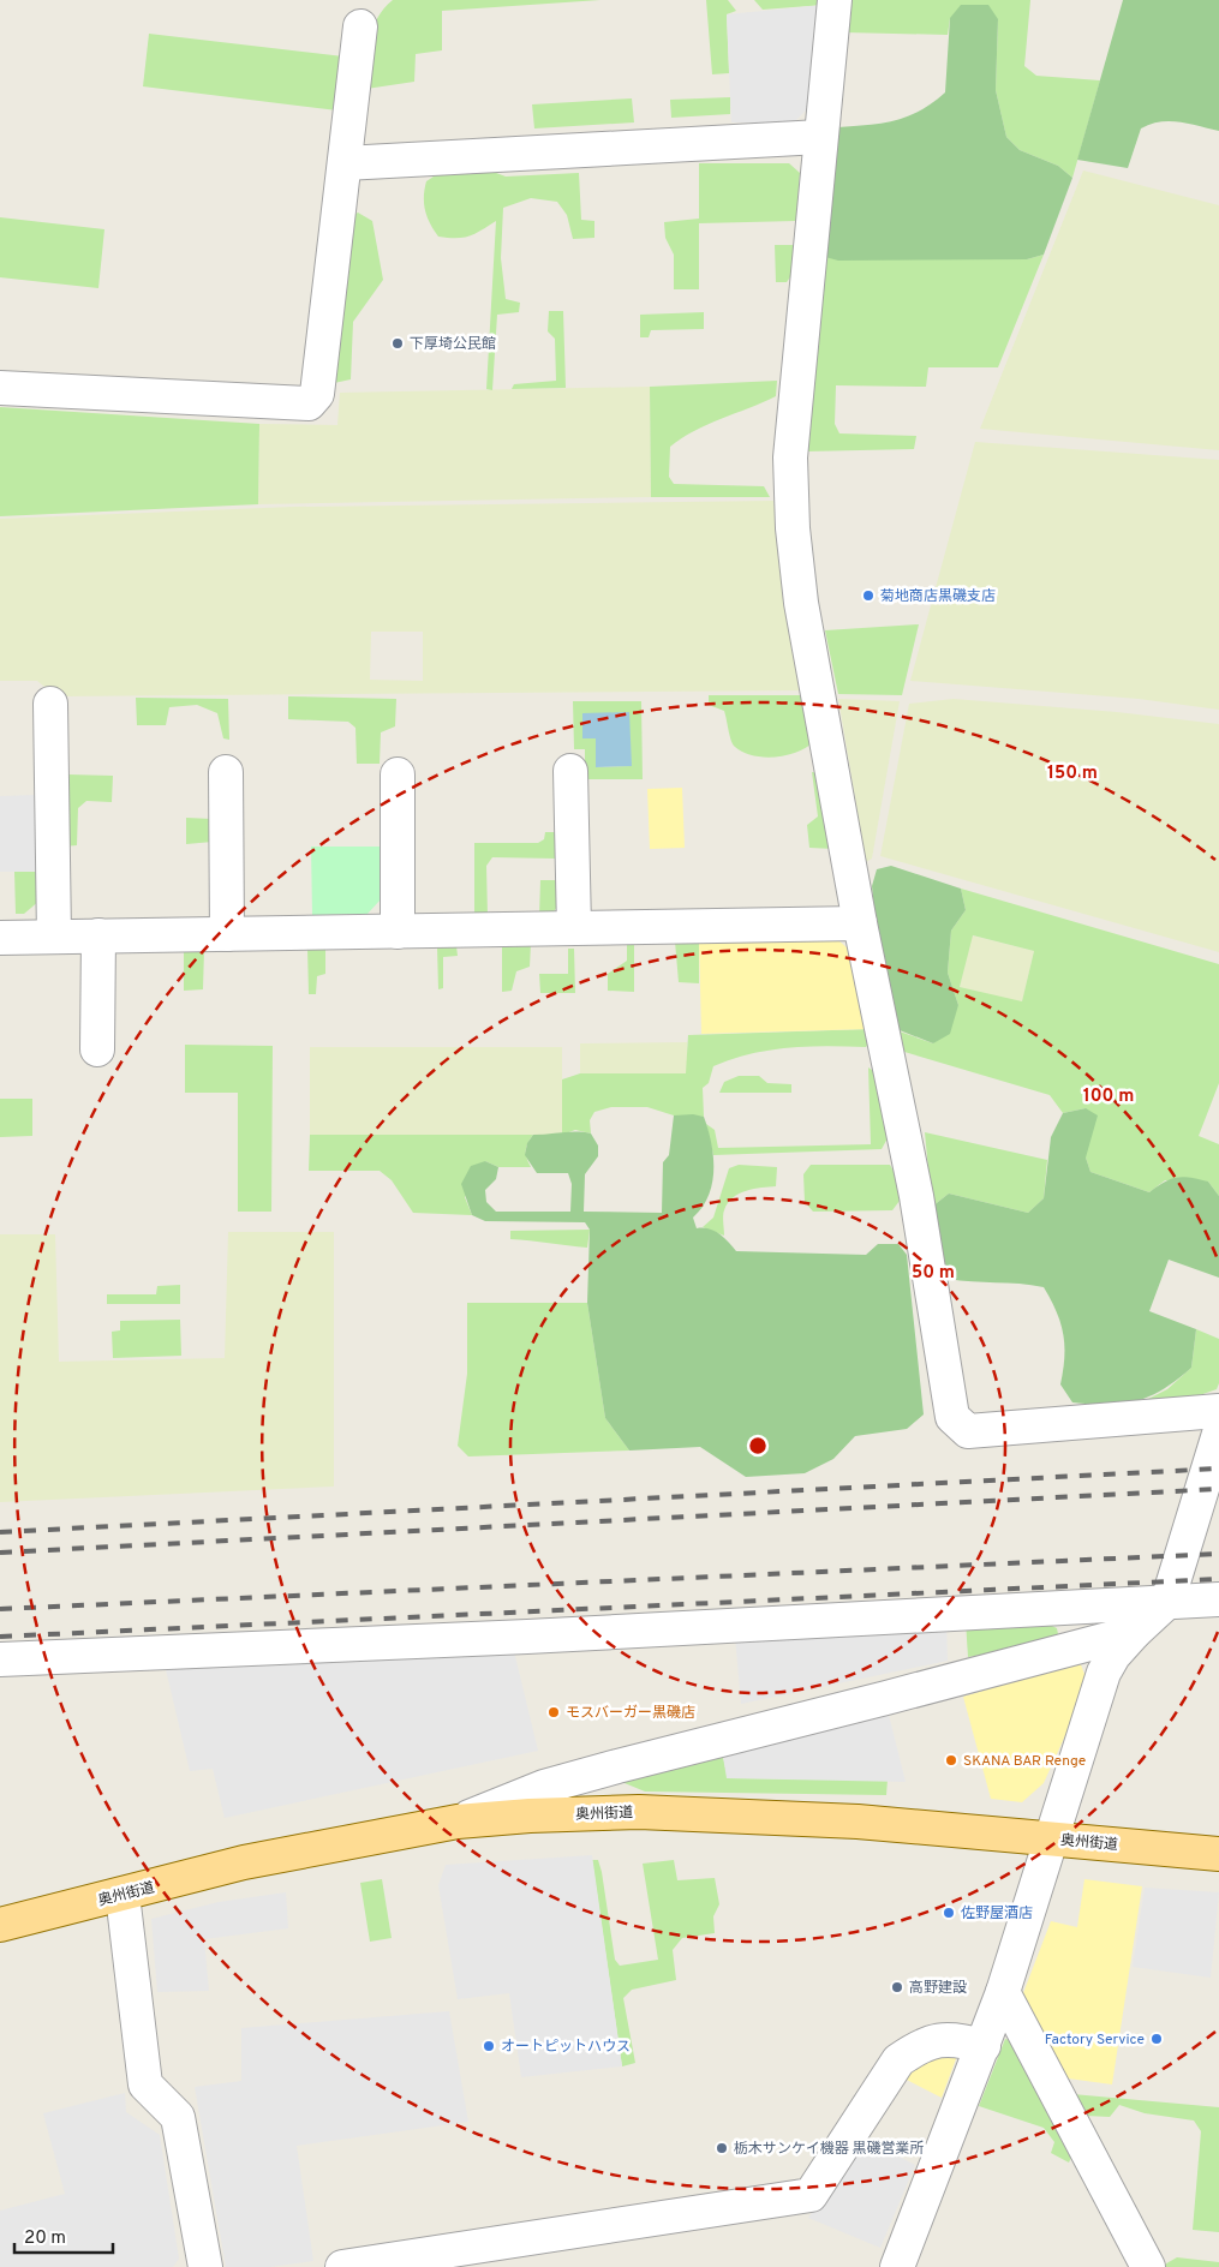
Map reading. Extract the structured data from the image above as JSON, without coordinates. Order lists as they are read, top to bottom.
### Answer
{
  "streets": {
    "main road": ["奥州街道"]
  },
  "places": [
    "下厚埼公民館",
    "菊地商店黒磯支店",
    "モスバーガー黒磯店",
    "SKANA BAR Renge",
    "佐野屋酒店",
    "高野建設",
    "Factory Service",
    "オートピットハウス",
    "栃木サンケイ機器 黒磯営業所"
  ],
  "scale_bar": "20 m",
  "rings": ["150 m", "100 m", "50 m"]
}
